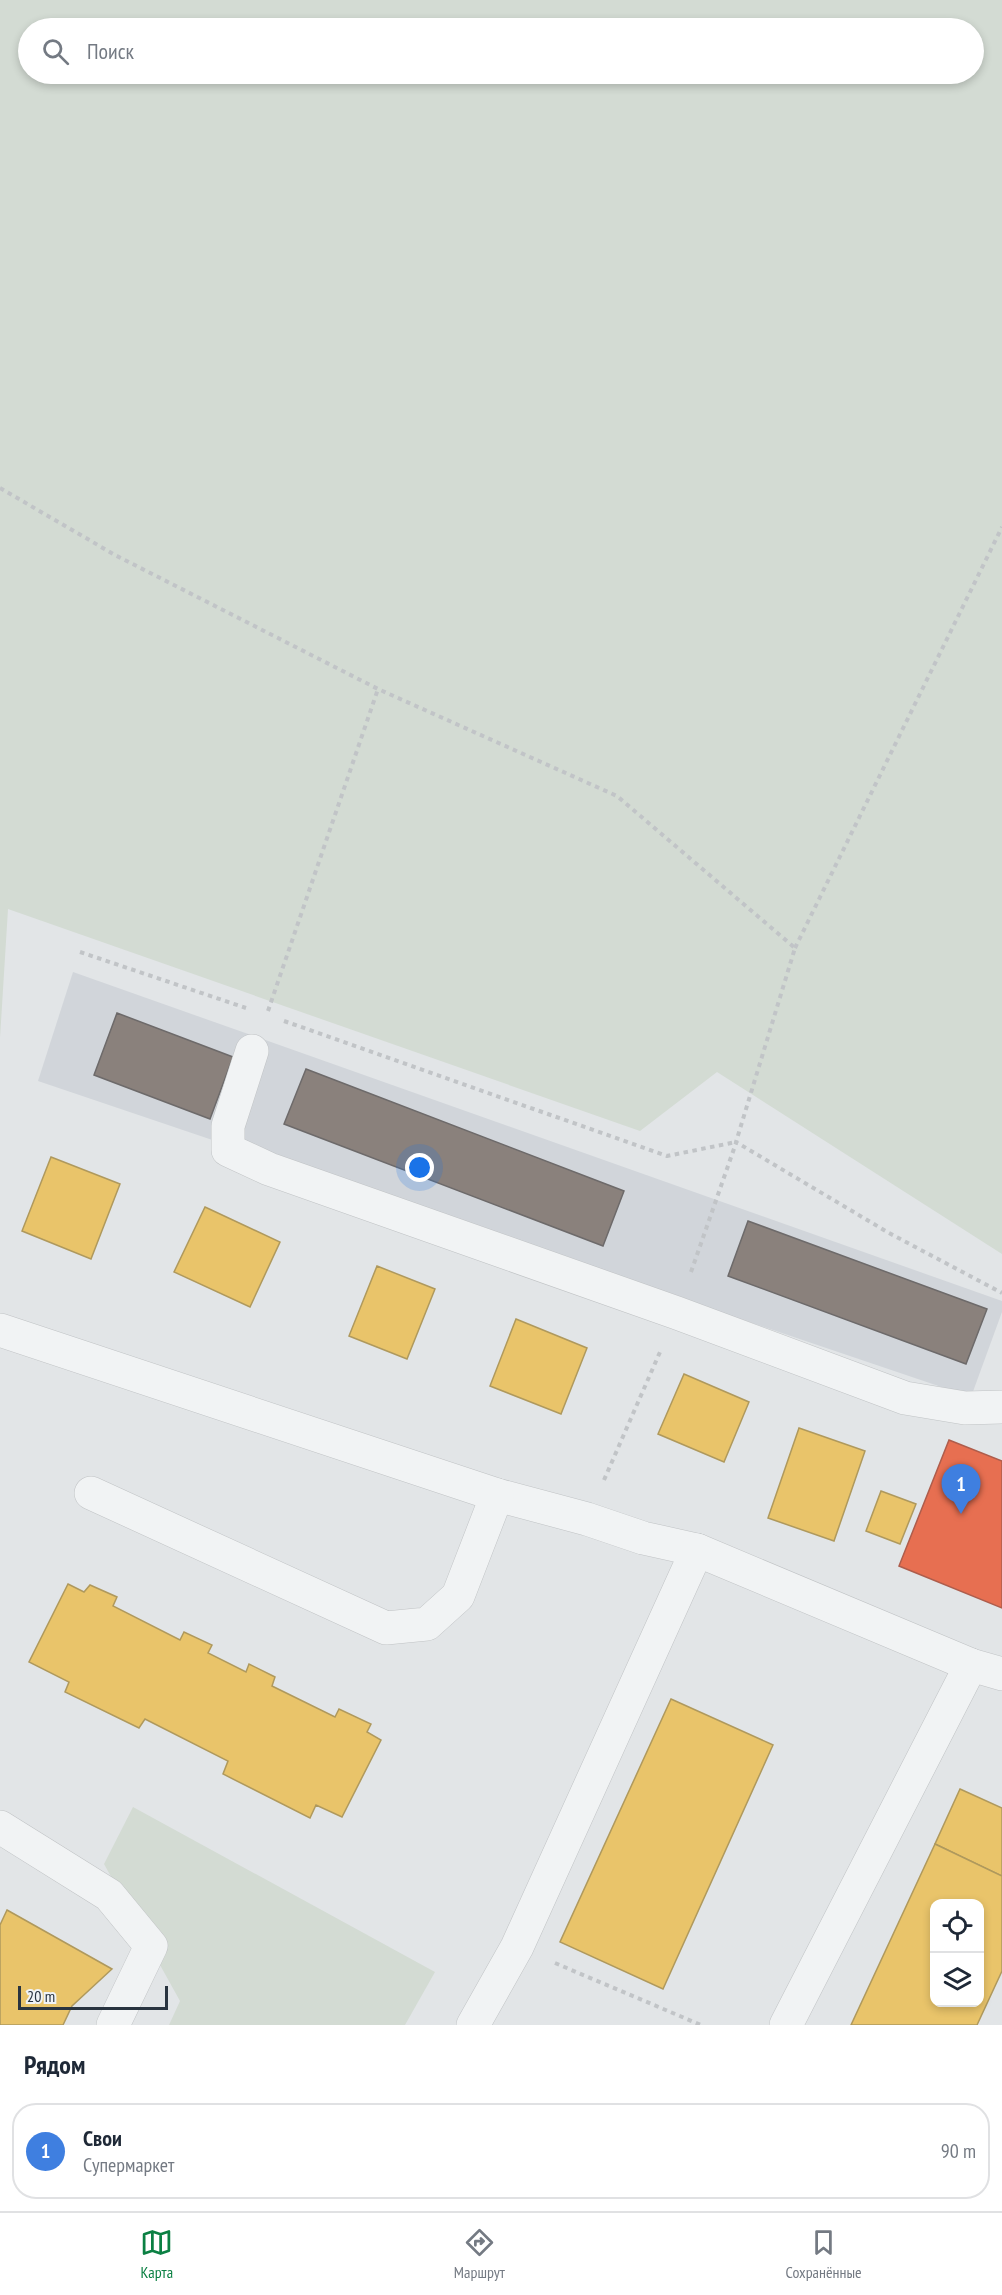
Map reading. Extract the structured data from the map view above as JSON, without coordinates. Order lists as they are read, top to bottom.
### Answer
{
  "scale_bar": "20 m",
  "page": {
    "search": "Поиск",
    "pins": "1",
    "scale": "20 m",
    "heading": "Рядом",
    "list": [
      {
        "mark": "1",
        "name": "Свои",
        "note": "Супермаркет",
        "value": "90 m"
      }
    ],
    "nav": ["Карта", "Маршрут", "Сохранённые"]
  }
}
